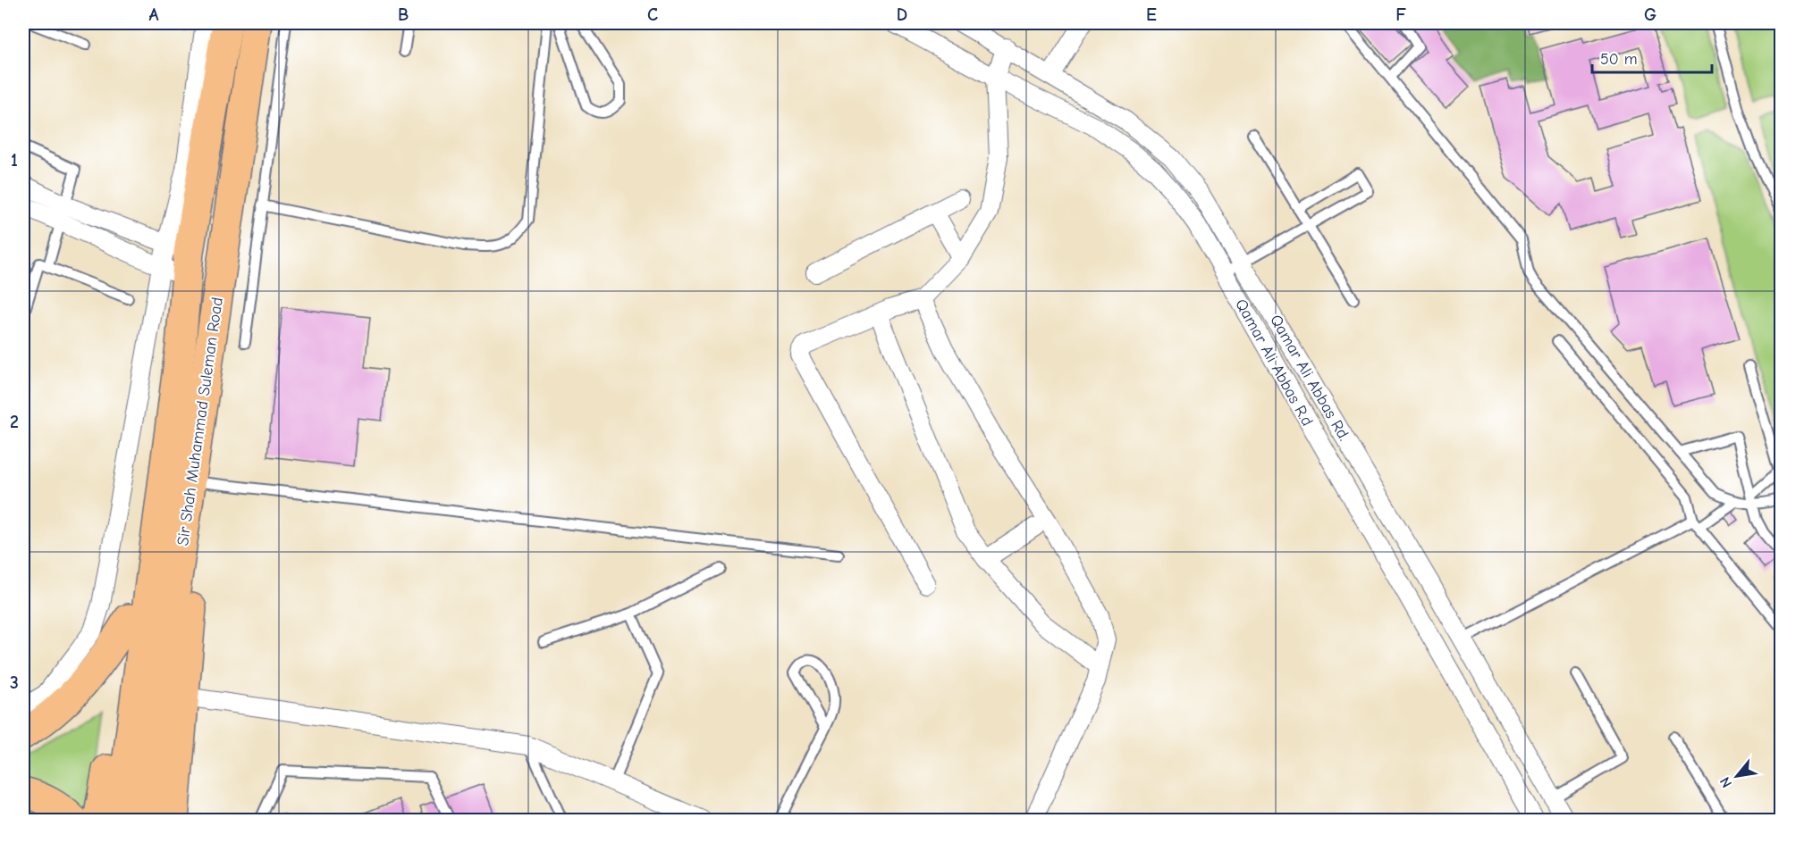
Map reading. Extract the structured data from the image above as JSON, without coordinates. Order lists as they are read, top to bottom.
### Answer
{
  "streets": {
    "highway": ["Sir Shah Muhammad Suleman Road"],
    "street": ["Qamar Ali Abbas R.d", "Qamar Ali Abbas Rd."]
  },
  "scale_bar": "50 m",
  "north": "bottom left",
  "grid": {
    "columns": [
      "A",
      "B",
      "C",
      "D",
      "E",
      "F",
      "G"
    ],
    "rows": ["1", "2", "3"]
  }
}
